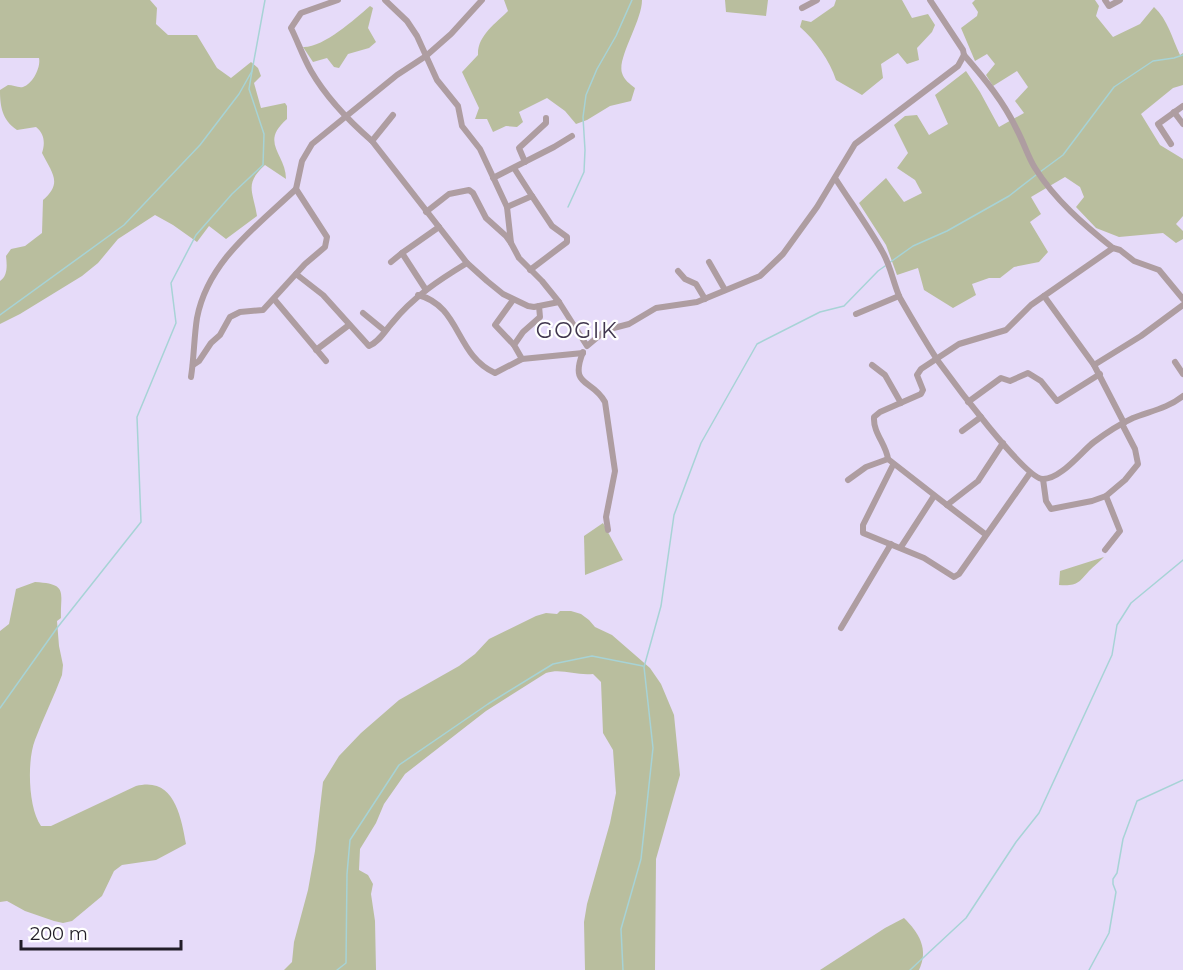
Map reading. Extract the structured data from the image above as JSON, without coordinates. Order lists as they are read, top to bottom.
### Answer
{
  "districts": ["GOGIK"],
  "scale_bar": "200 m"
}
